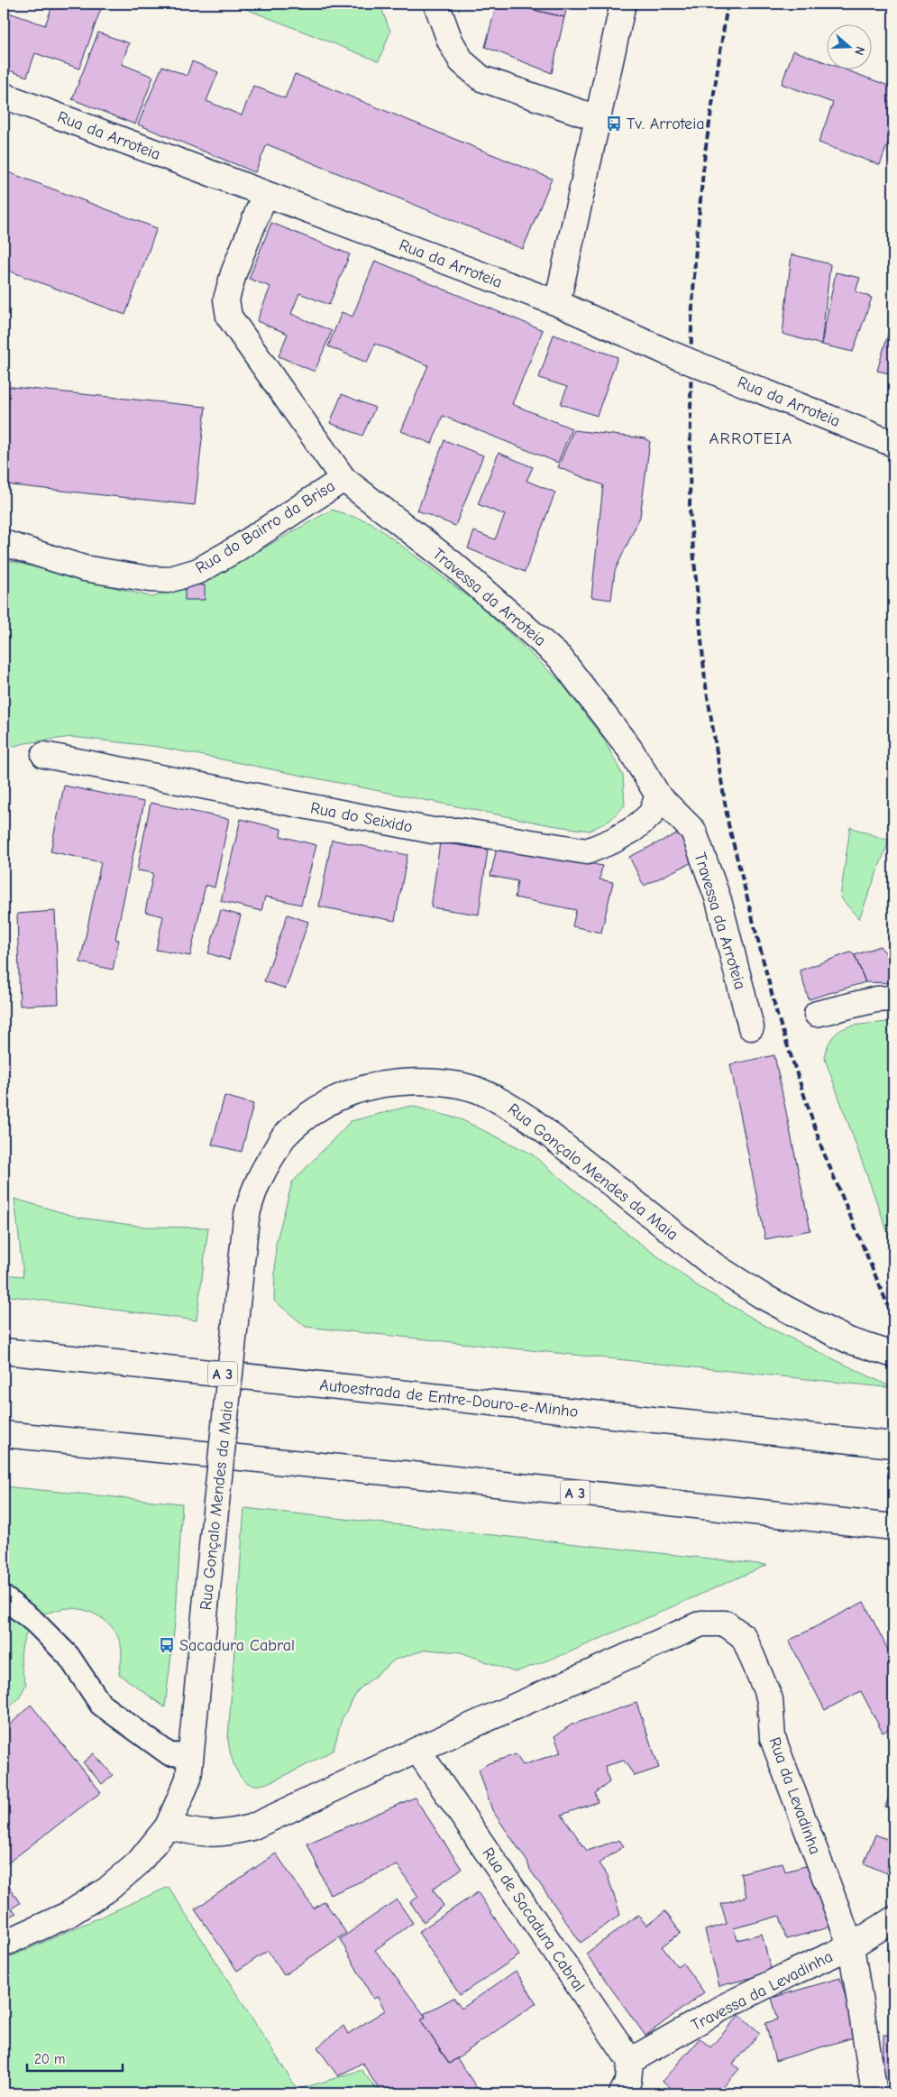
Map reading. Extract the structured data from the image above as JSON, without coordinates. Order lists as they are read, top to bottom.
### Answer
{
  "streets": {
    "main road": [
      "Rua da Arroteia",
      "Rua do Bairro da Brisa",
      "Travessa da Arroteia",
      "Rua do Seixido",
      "Rua Gonçalo Mendes da Maia",
      "A 3",
      "Autoestrada de Entre-Douro-e-Minho",
      "Rua da Levadinha",
      "Rua de Sacadura Cabral",
      "Travessa da Levadinha"
    ]
  },
  "crossings": [
    ["Rua da Arroteia", "Travessa da Arroteia"],
    ["Rua do Bairro da Brisa", "Travessa da Arroteia"],
    ["Travessa da Arroteia", "Rua do Seixido"],
    ["Rua da Levadinha", "Rua de Sacadura Cabral"],
    ["Rua da Levadinha", "Travessa da Levadinha"],
    ["Rua de Sacadura Cabral", "Travessa da Levadinha"]
  ],
  "districts": ["ARROTEIA"],
  "places": {
    "bus stop": ["Tv. Arroteia", "Sacadura Cabral"]
  },
  "scale_bar": "20 m",
  "north": "right"
}
